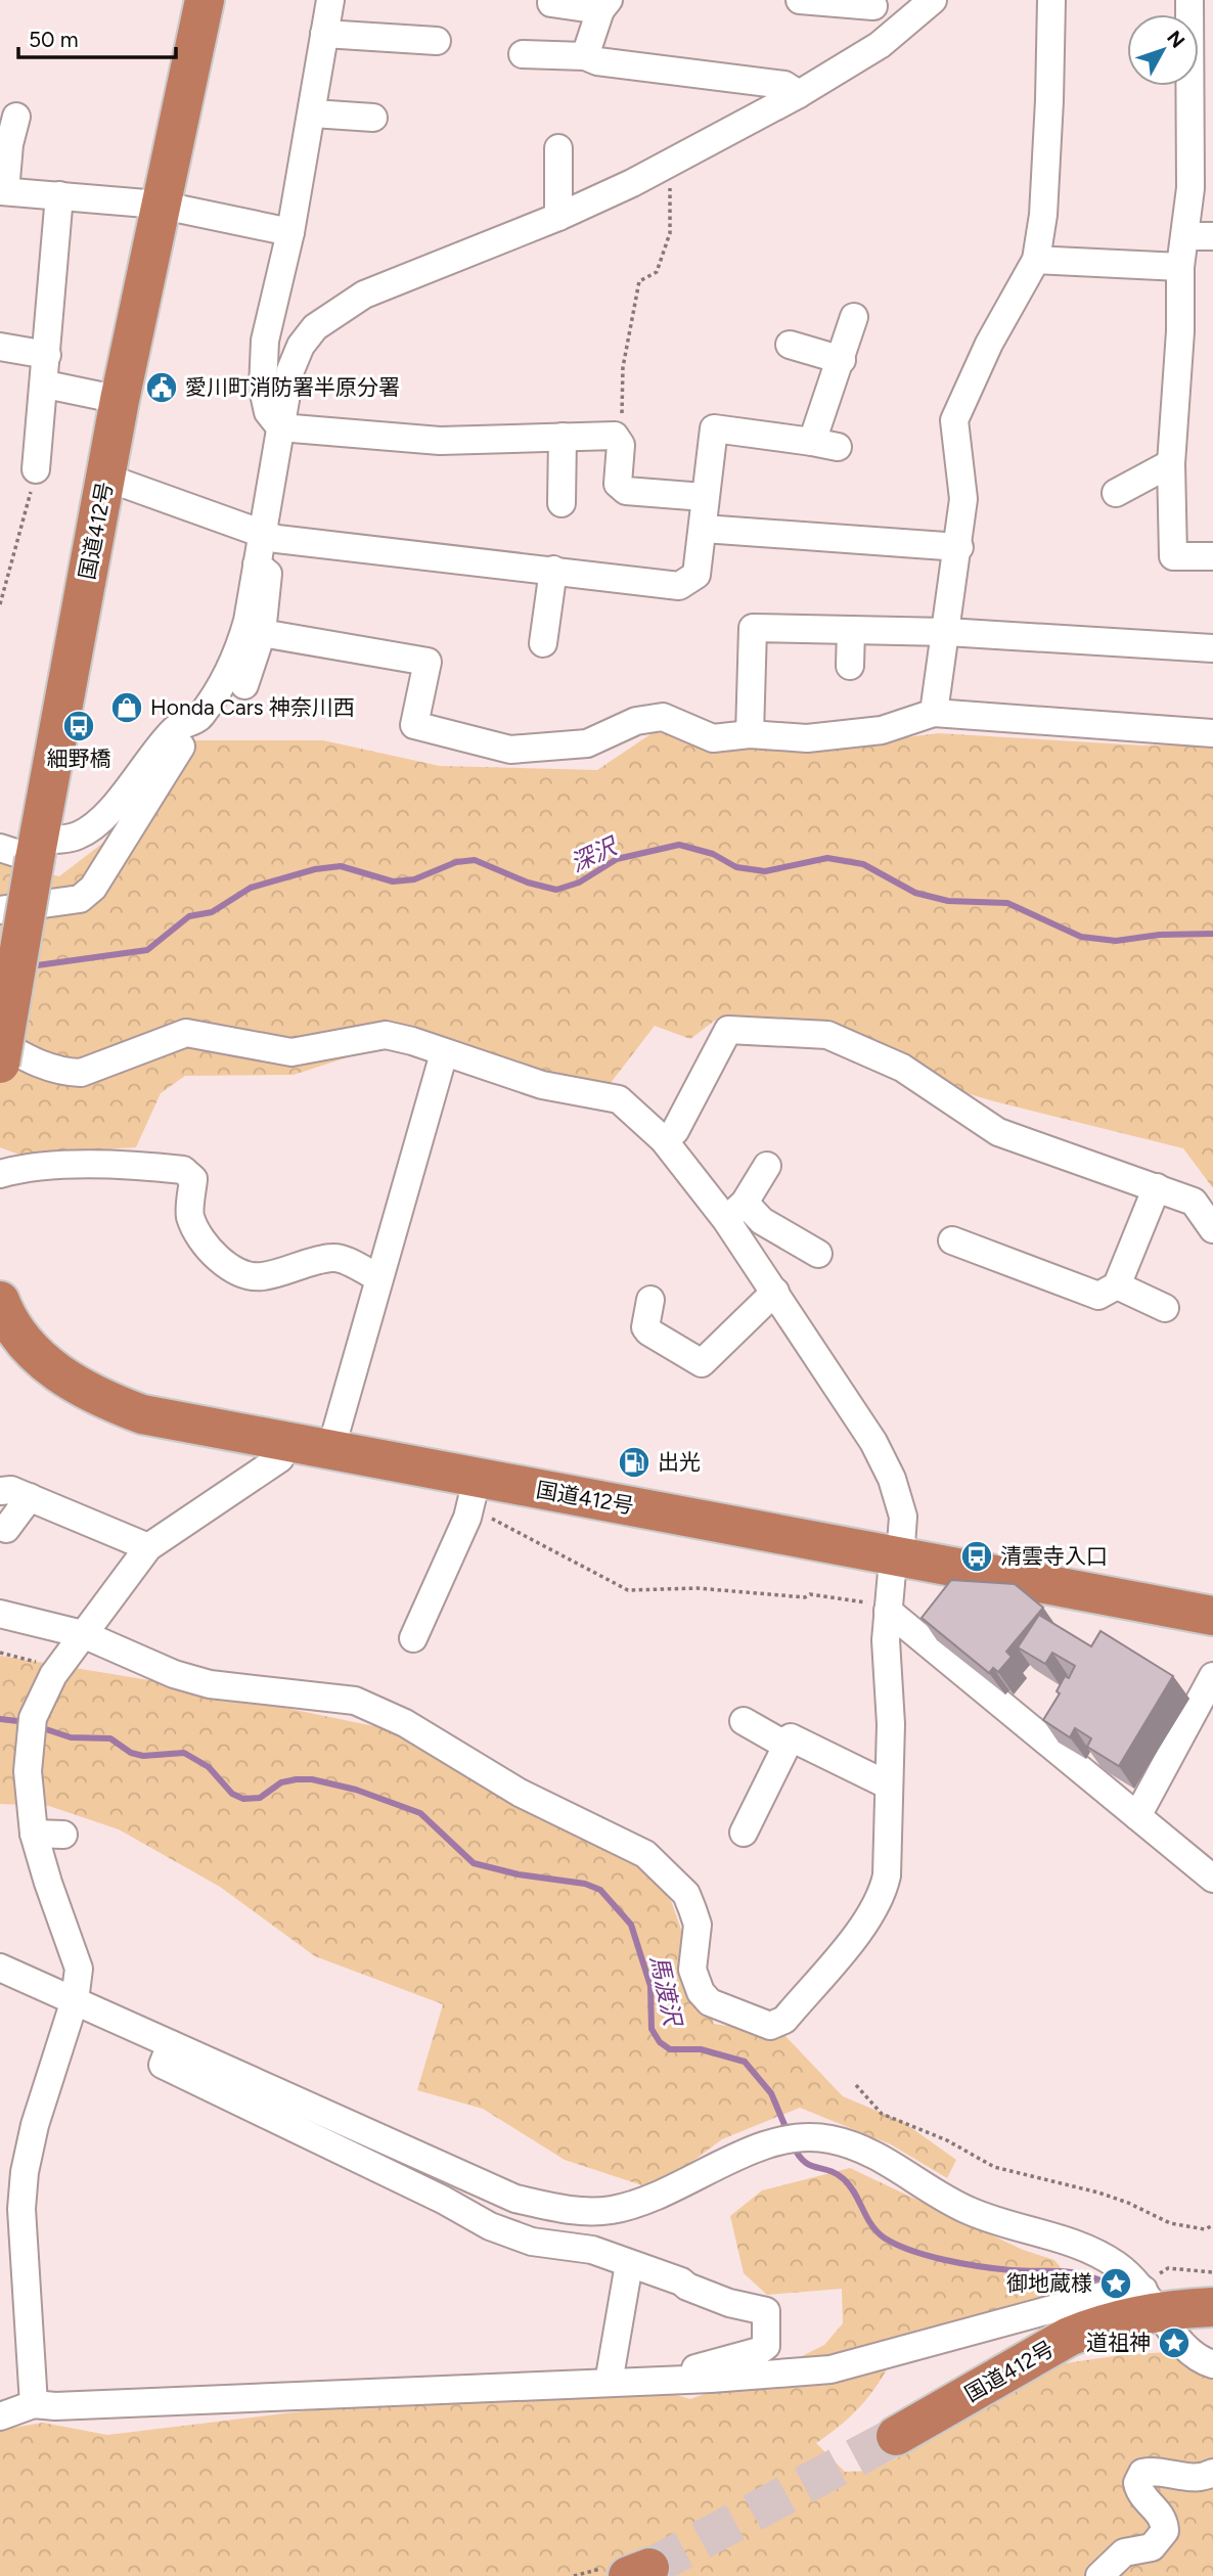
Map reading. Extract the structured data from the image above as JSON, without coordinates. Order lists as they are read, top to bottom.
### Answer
{
  "streets": {
    "highway": ["国道412号"]
  },
  "water": ["深沢", "馬渡沢"],
  "places": {
    "public building": ["愛川町消防署半原分署"],
    "shop": ["Honda Cars 神奈川西"],
    "bus stop": ["細野橋", "清雲寺入口"],
    "fuel station": ["出光"],
    "place": ["御地蔵様", "道祖神"]
  },
  "scale_bar": "50 m",
  "north": "top right"
}
